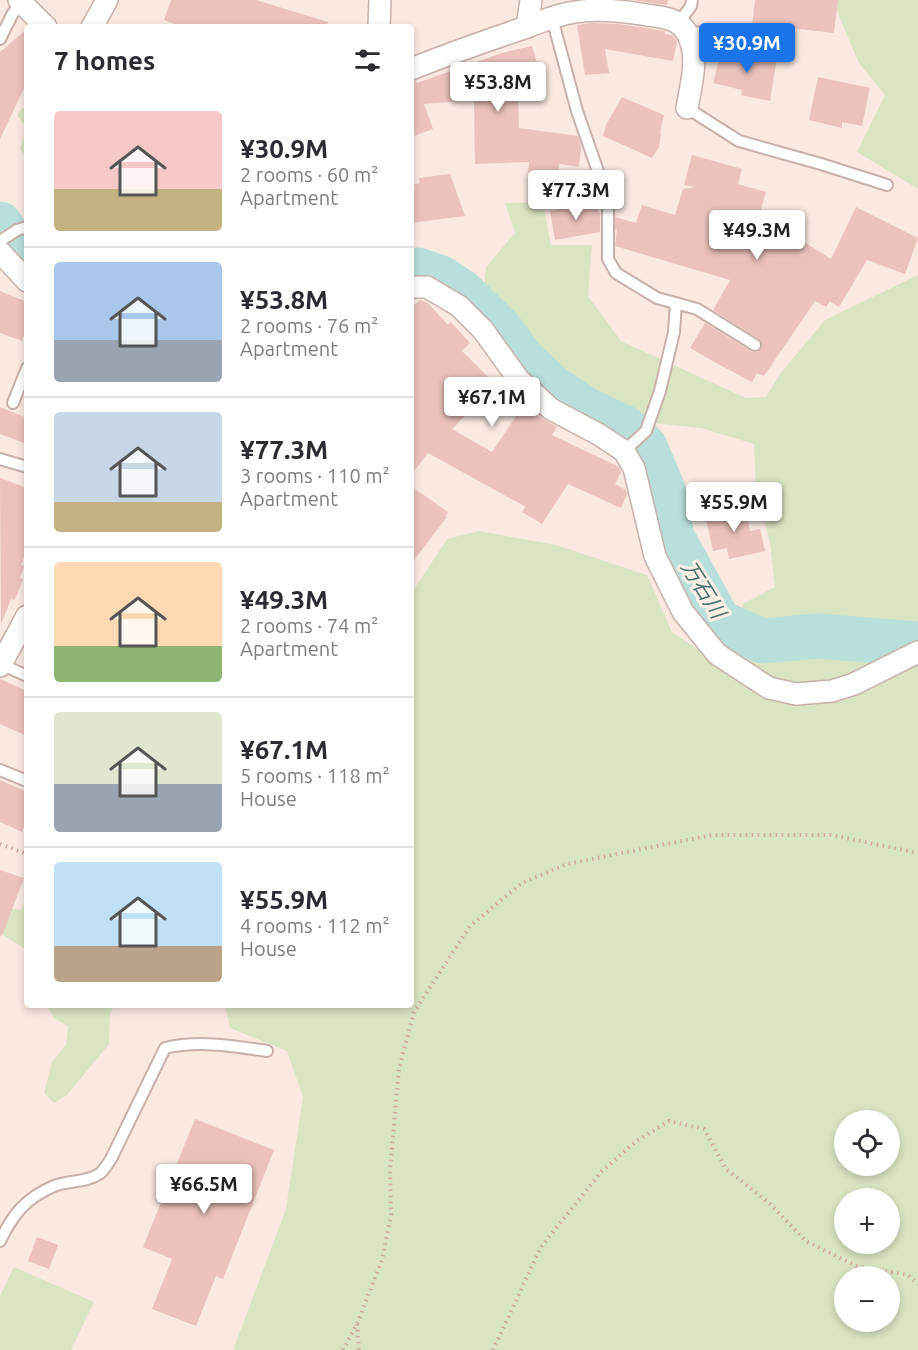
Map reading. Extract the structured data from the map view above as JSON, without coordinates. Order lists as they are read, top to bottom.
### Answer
{
  "water": ["万石川"],
  "page": {
    "price": [
      "¥30.9M",
      "¥53.8M",
      "¥77.3M",
      "¥49.3M",
      "¥67.1M",
      "¥55.9M",
      "¥66.5M"
    ],
    "heading": "7 homes",
    "list": [
      {
        "name": "¥30.9M",
        "note": "2 rooms · 60 m² · Apartment"
      },
      {
        "name": "¥53.8M",
        "note": "2 rooms · 76 m² · Apartment"
      },
      {
        "name": "¥77.3M",
        "note": "3 rooms · 110 m² · Apartment"
      },
      {
        "name": "¥49.3M",
        "note": "2 rooms · 74 m² · Apartment"
      },
      {
        "name": "¥67.1M",
        "note": "5 rooms · 118 m² · House"
      },
      {
        "name": "¥55.9M",
        "note": "4 rooms · 112 m² · House"
      }
    ],
    "map_buttons": ["+", "−"]
  }
}
